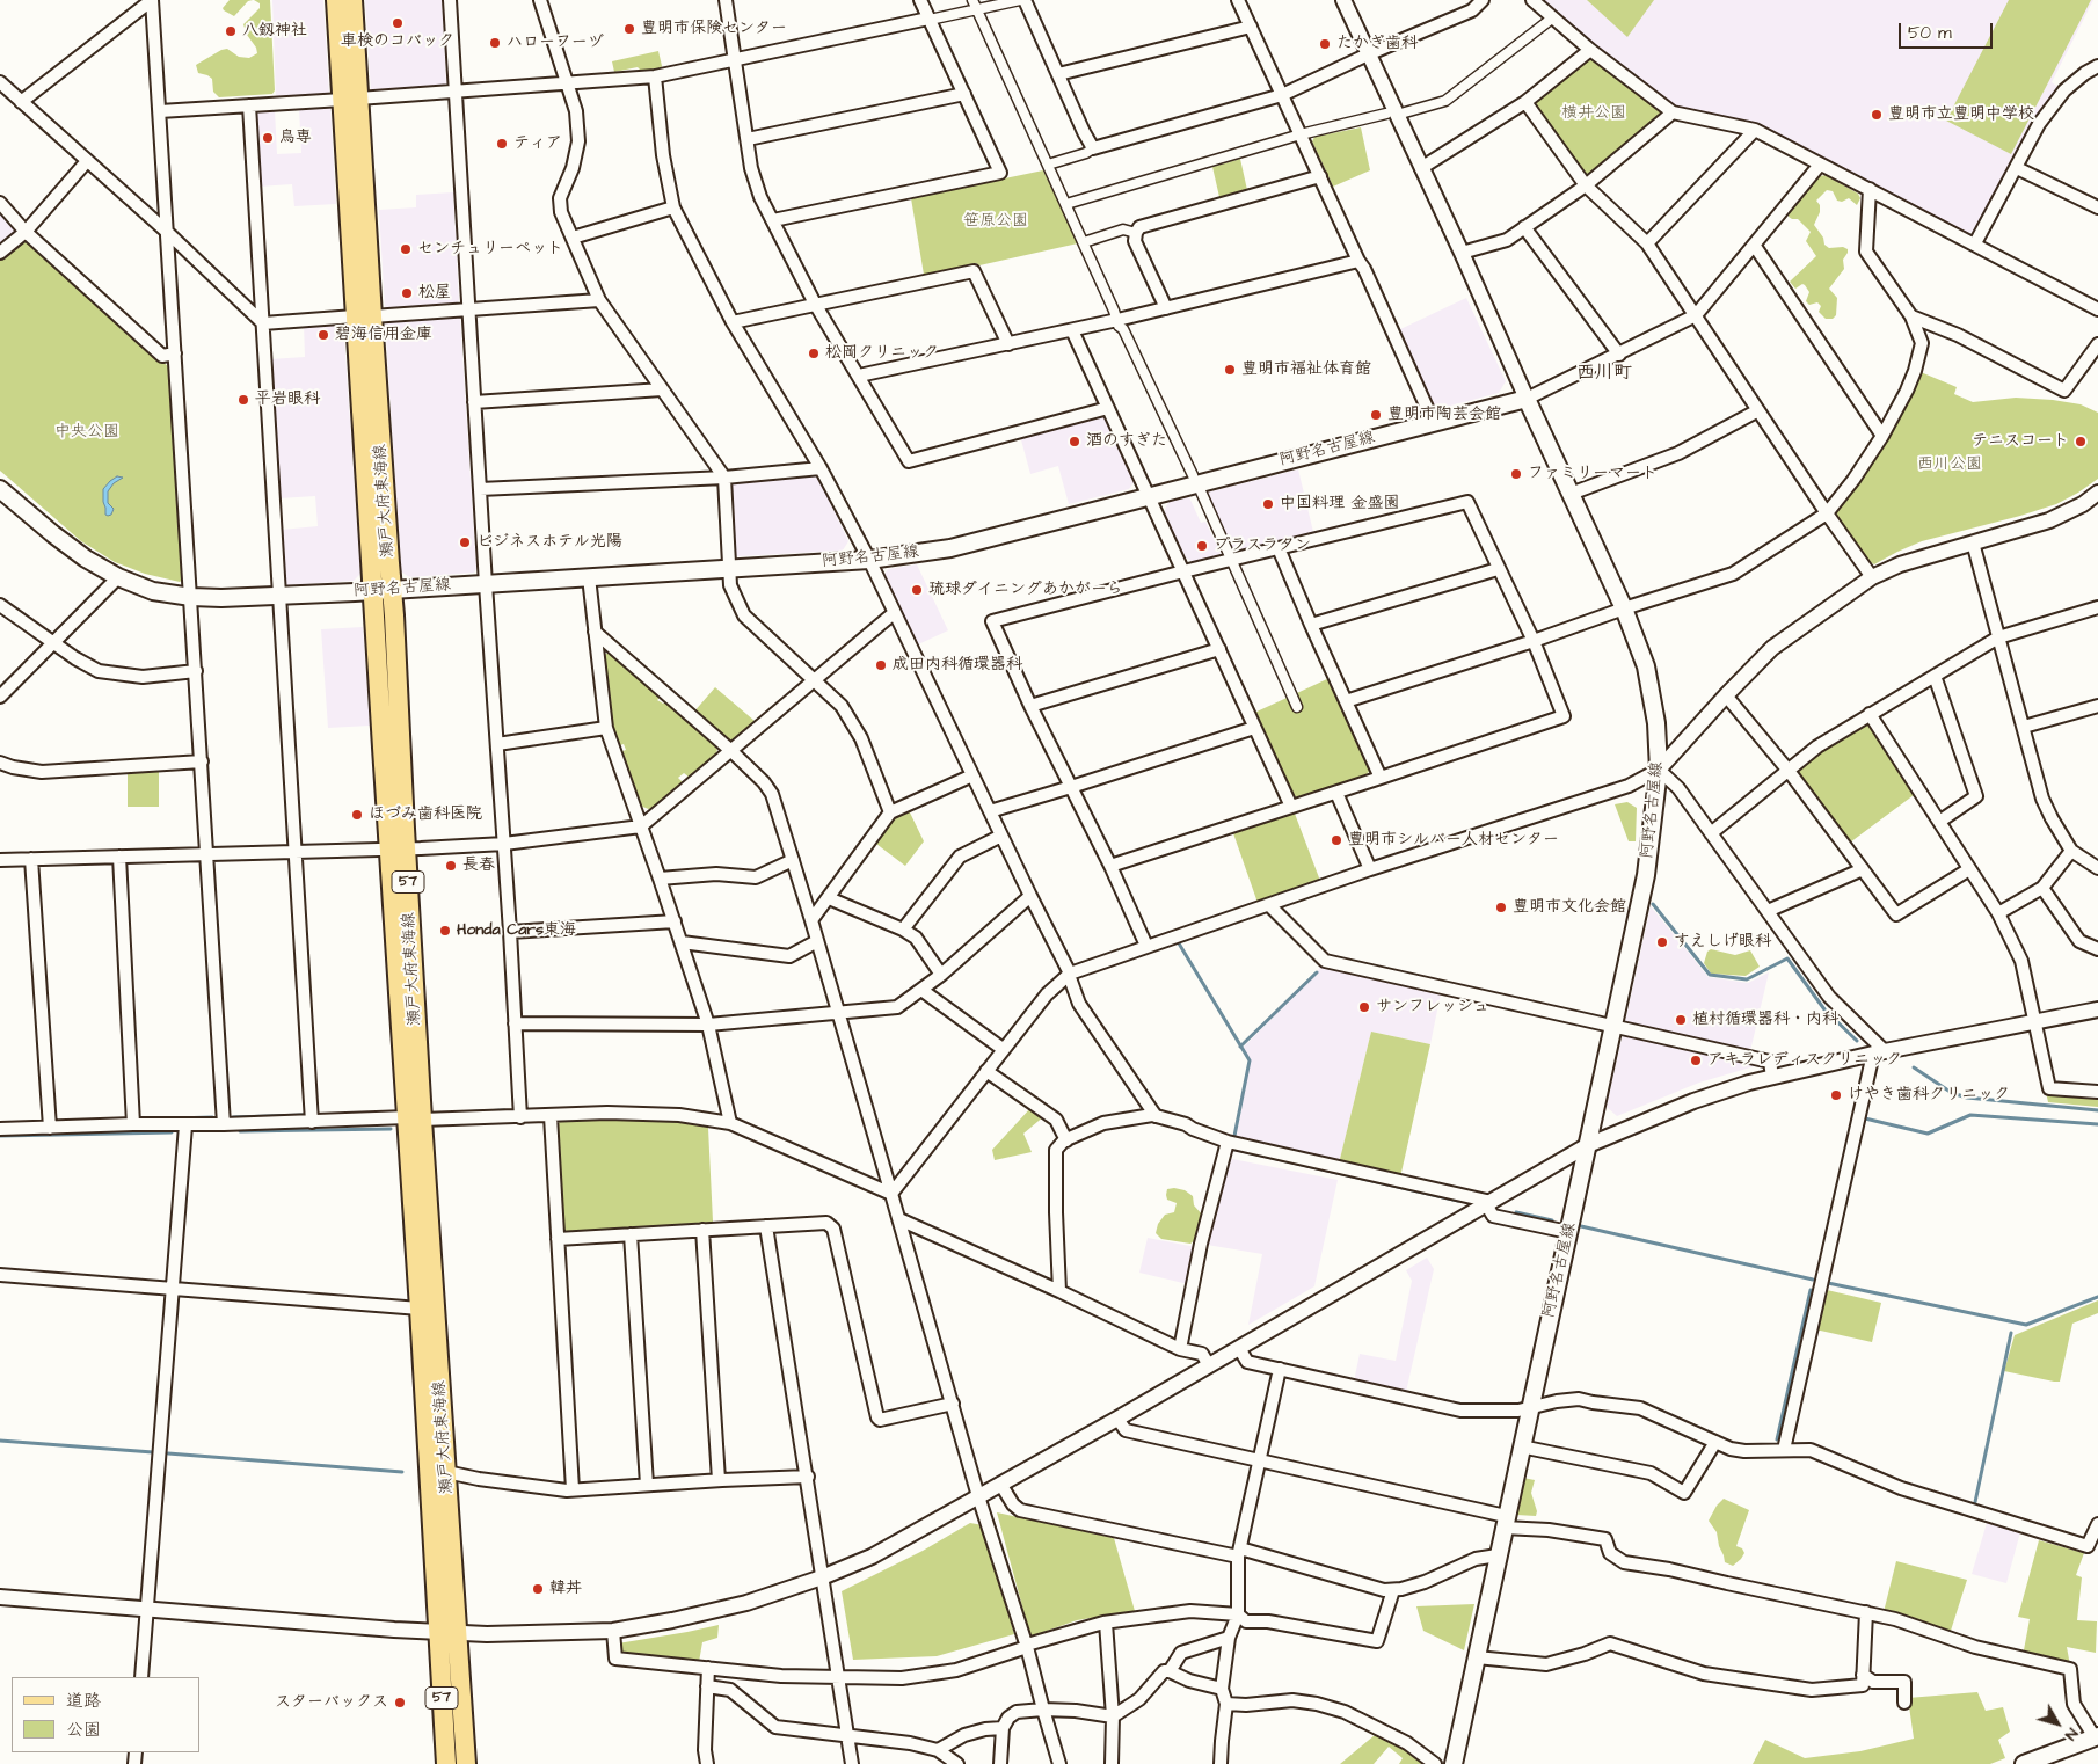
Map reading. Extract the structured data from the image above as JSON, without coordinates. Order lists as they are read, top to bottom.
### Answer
{
  "streets": {
    "main road": ["阿野名古屋線", "瀬戸大府東海線", "57"]
  },
  "crossings": [
    ["阿野名古屋線", "瀬戸大府東海線"]
  ],
  "districts": ["西川町"],
  "parks": [
    "横井公園",
    "笹原公園",
    "中央公園",
    "西川公園"
  ],
  "places": [
    "車検のコバック",
    "豊明市保険センター",
    "八釼神社",
    "ハローフーヅ",
    "たかぎ歯科",
    "豊明市立豊明中学校",
    "鳥専",
    "ティア",
    "センチュリーペット",
    "松屋",
    "碧海信用金庫",
    "松岡クリニック",
    "豊明市福祉体育館",
    "平岩眼科",
    "豊明市陶芸会館",
    "酒のすぎた",
    "テニスコート",
    "ファミリーマート",
    "中国料理 金盛園",
    "ビジネスホテル光陽",
    "プラスラタン",
    "琉球ダイニングあかがーら",
    "成田内科循環器科",
    "ほづみ歯科医院",
    "豊明市シルバー人材センター",
    "長春",
    "豊明市文化会館",
    "Honda Cars東海",
    "すえしげ眼科",
    "サンフレッシュ",
    "植村循環器科・内科",
    "アキラレディスクリニック",
    "けやき歯科クリニック",
    "韓丼",
    "スターバックス"
  ],
  "legend": ["道路", "公園"],
  "scale_bar": "50 m",
  "north": "bottom right"
}
